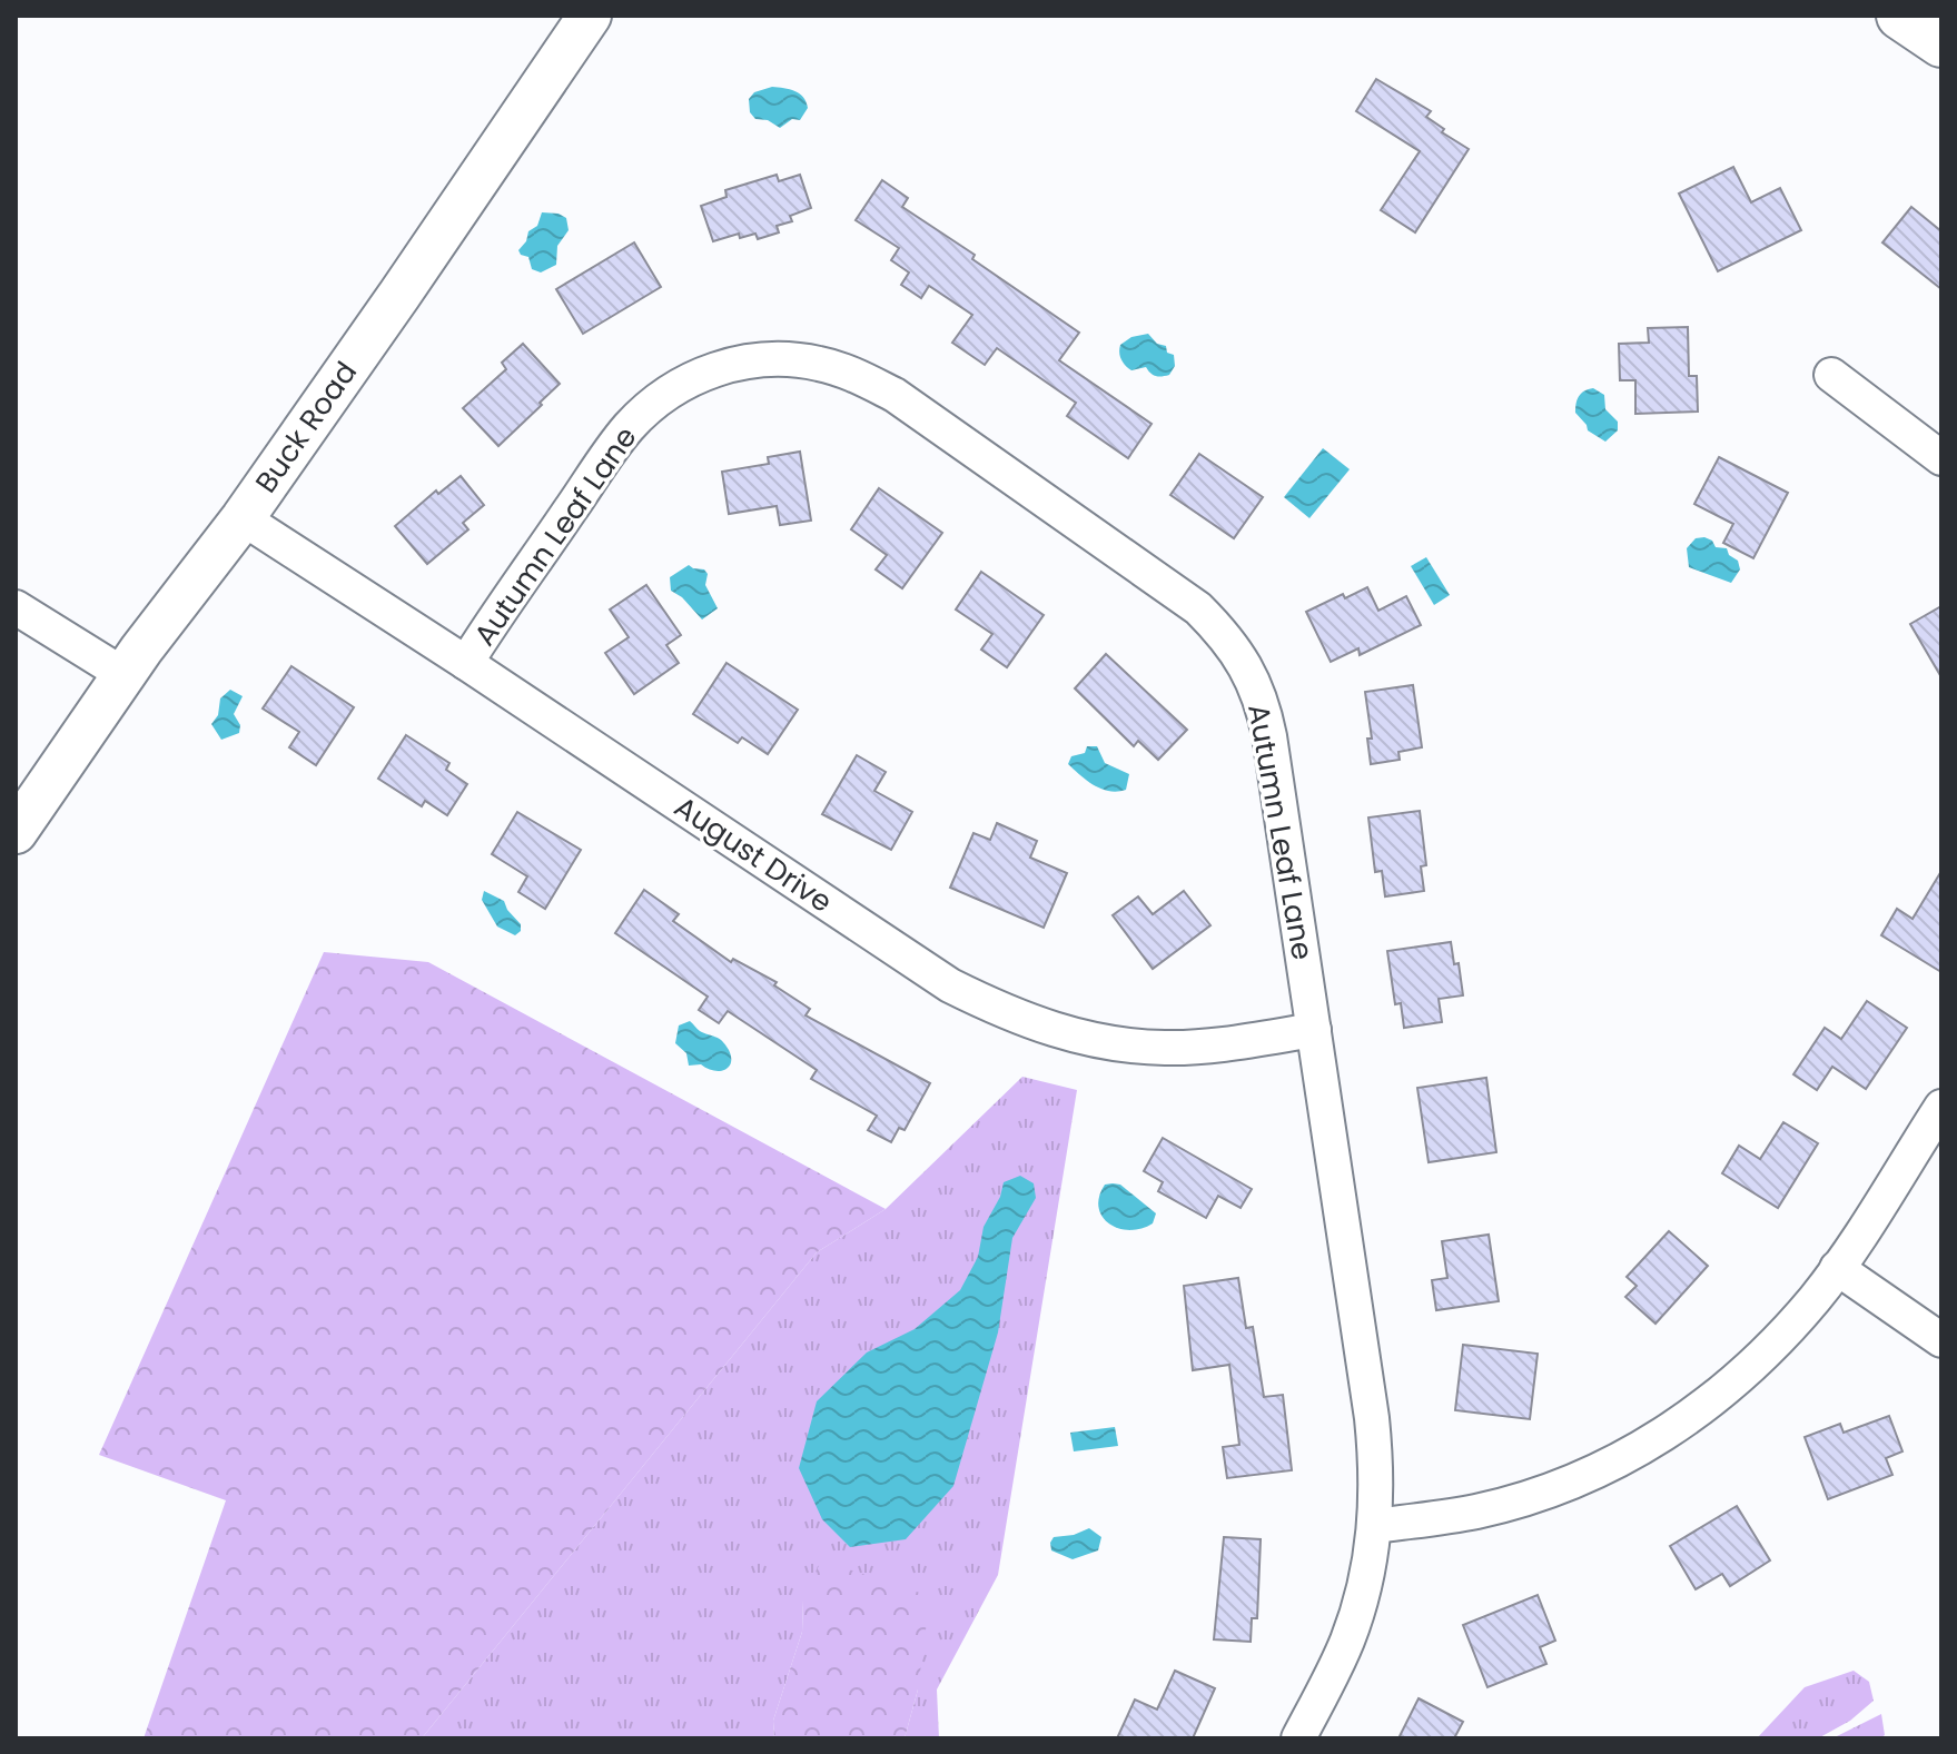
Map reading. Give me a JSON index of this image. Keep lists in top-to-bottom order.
{
  "streets": {
    "street": ["Buck Road", "Autumn Leaf Lane", "August Drive"]
  },
  "crossings": [
    ["Buck Road", "August Drive"],
    ["Autumn Leaf Lane", "August Drive"]
  ]
}
